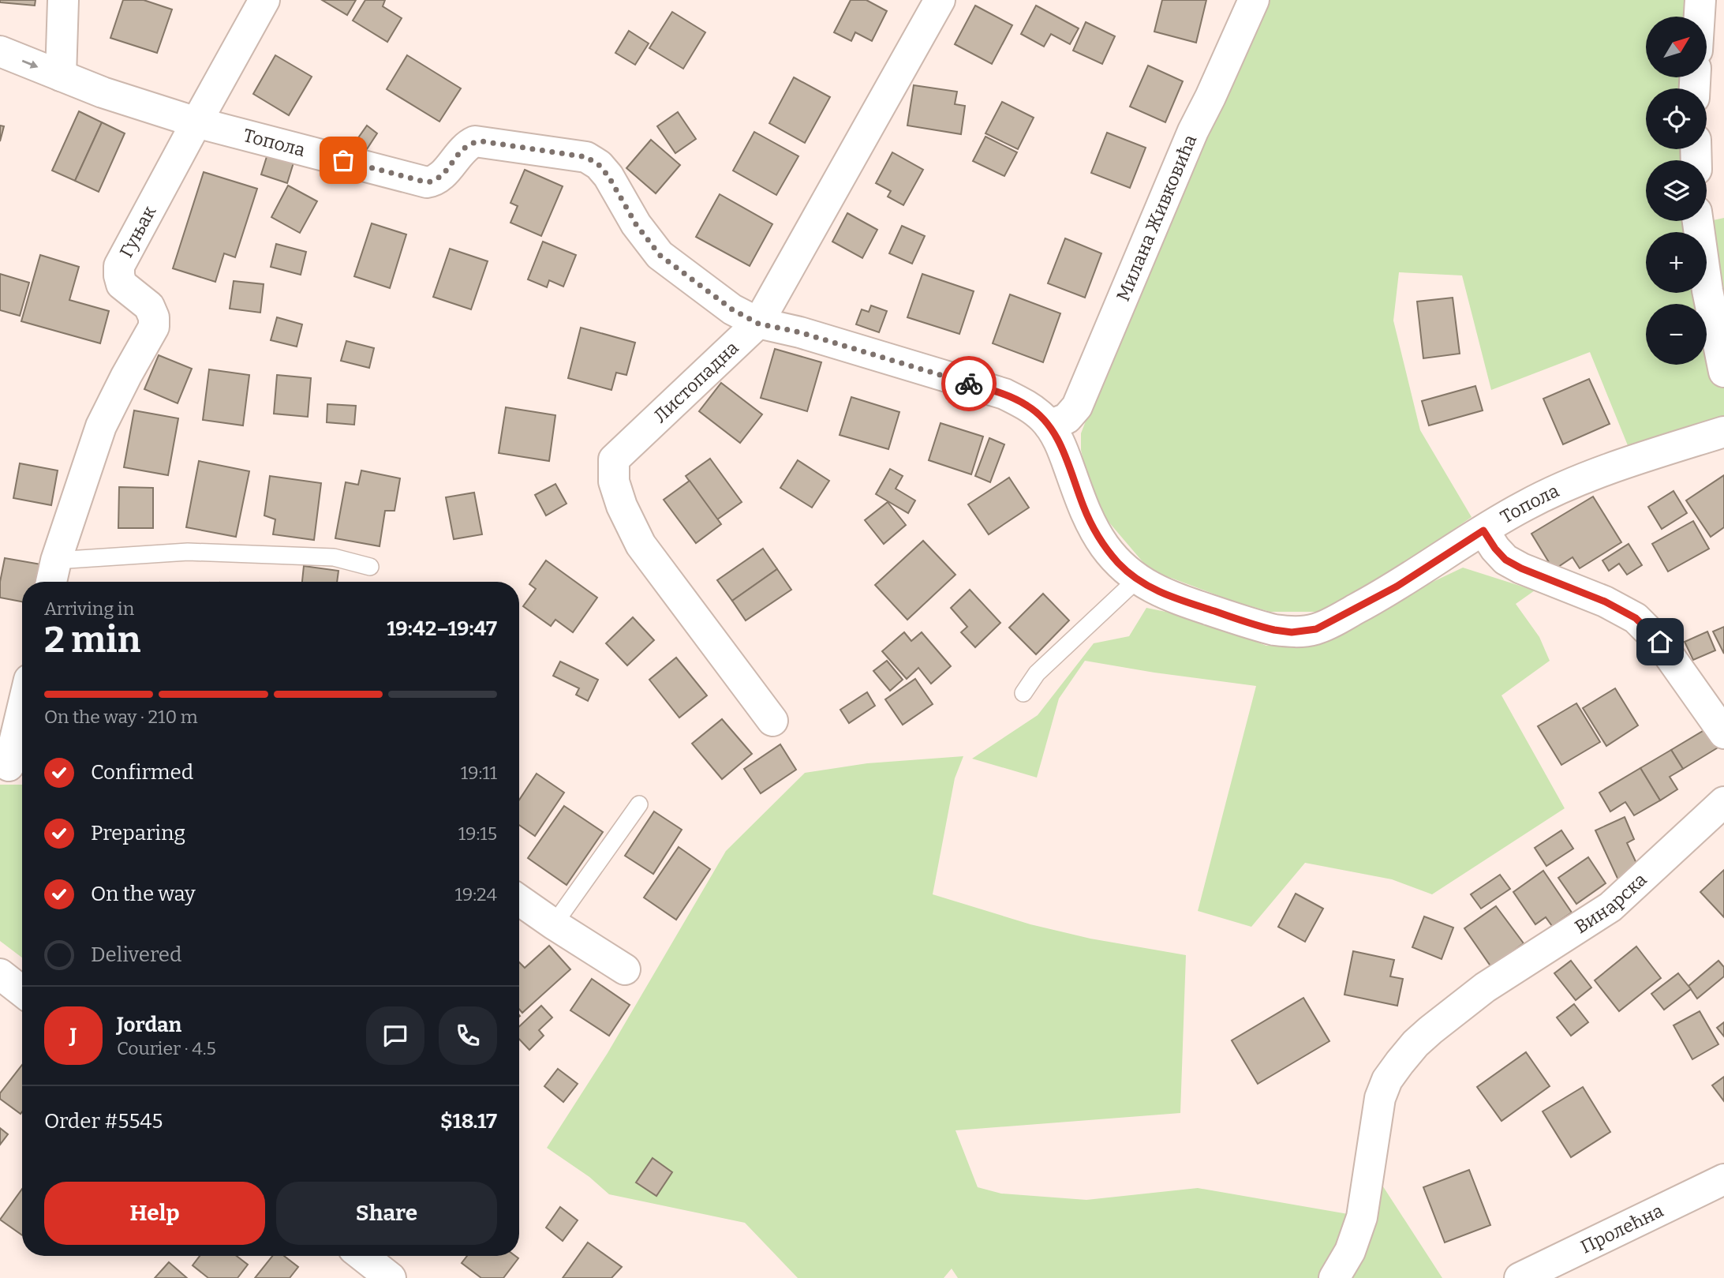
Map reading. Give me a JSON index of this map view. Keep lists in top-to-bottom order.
{
  "streets": {
    "street": [
      "Топола",
      "Милана Живковића",
      "Гуњак",
      "Листопадна",
      "Винарска",
      "Пролећна"
    ]
  },
  "crossings": [
    ["Топола", "Милана Живковића"],
    ["Топола", "Гуњак"],
    ["Топола", "Листопадна"]
  ],
  "north": "top right",
  "page": {
    "map_buttons": ["+", "−"],
    "heading": ["2 min", "Arriving in", "19:42–19:47"],
    "panel": [
      "Jordan",
      "Courier · 4.5",
      "Order #5545",
      "$18.17"
    ],
    "bar": "On the way · 210 m",
    "list": [
      ["Confirmed", "19:11"],
      ["Preparing", "19:15"],
      ["On the way", "19:24"],
      "Delivered"
    ],
    "round": "J",
    "buttons": ["Help", "Share"]
  }
}
